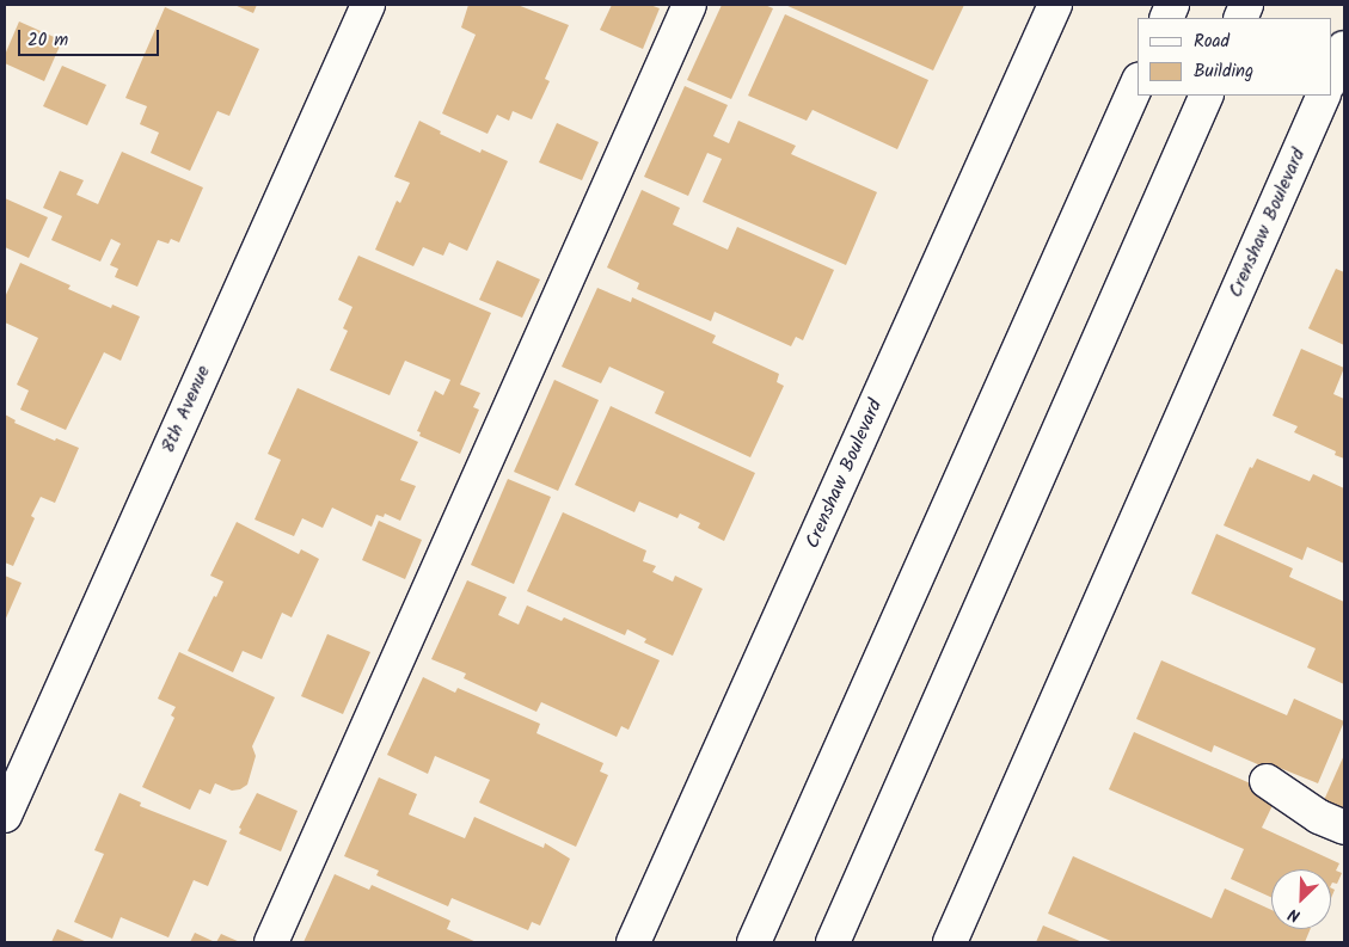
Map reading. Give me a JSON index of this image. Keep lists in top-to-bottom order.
{
  "streets": {
    "street": ["Crenshaw Boulevard", "8th Avenue"]
  },
  "legend": ["Road", "Building"],
  "scale_bar": "20 m",
  "north": "bottom left"
}
